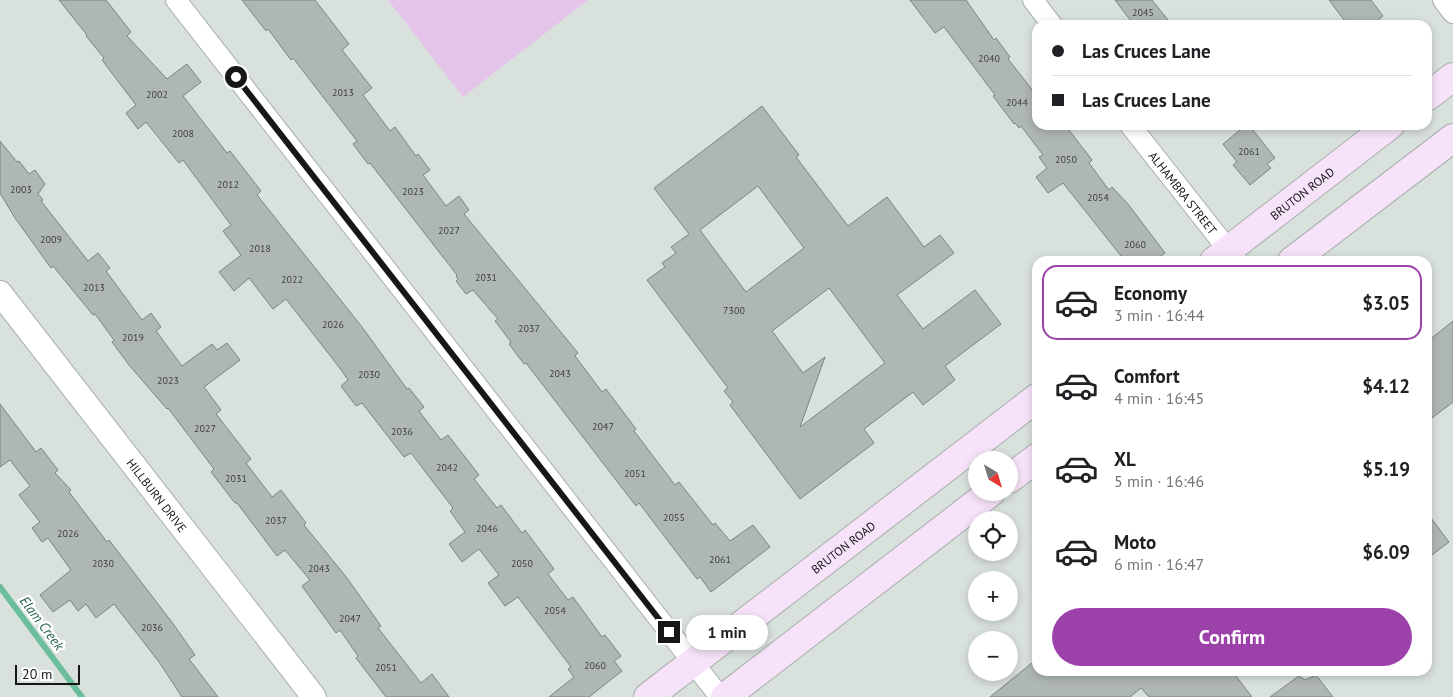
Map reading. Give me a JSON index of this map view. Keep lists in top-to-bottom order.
{
  "streets": {
    "main road": ["BRUTON ROAD"],
    "street": ["ALHAMBRA STREET", "HILLBURN DRIVE"]
  },
  "water": ["Elam Creek"],
  "house_numbers": [
    "2045",
    "2040",
    "2013",
    "2002",
    "2044",
    "2008",
    "2061",
    "2050",
    "2012",
    "2003",
    "2023",
    "2054",
    "2027",
    "2009",
    "2060",
    "2018",
    "2031",
    "2022",
    "2013",
    "7300",
    "2026",
    "2037",
    "2019",
    "2043",
    "2030",
    "2023",
    "2047",
    "2027",
    "2036",
    "2042",
    "2051",
    "2031",
    "2055",
    "2037",
    "2046",
    "2026",
    "2061",
    "2030",
    "2050",
    "2043",
    "2054",
    "2047",
    "2036",
    "2060",
    "2051"
  ],
  "scale_bar": "20 m",
  "north": "bottom right",
  "page": {
    "banner": ["Las Cruces Lane", "Las Cruces Lane"],
    "list": [
      {
        "name": "Economy",
        "note": "3 min · 16:44",
        "value": "$3.05"
      },
      {
        "name": "Comfort",
        "note": "4 min · 16:45",
        "value": "$4.12"
      },
      {
        "name": "XL",
        "note": "5 min · 16:46",
        "value": "$5.19"
      },
      {
        "name": "Moto",
        "note": "6 min · 16:47",
        "value": "$6.09"
      }
    ],
    "map_buttons": ["+", "−"],
    "buttons": "Confirm",
    "bubble": "1 min",
    "scale": "20 m"
  }
}
